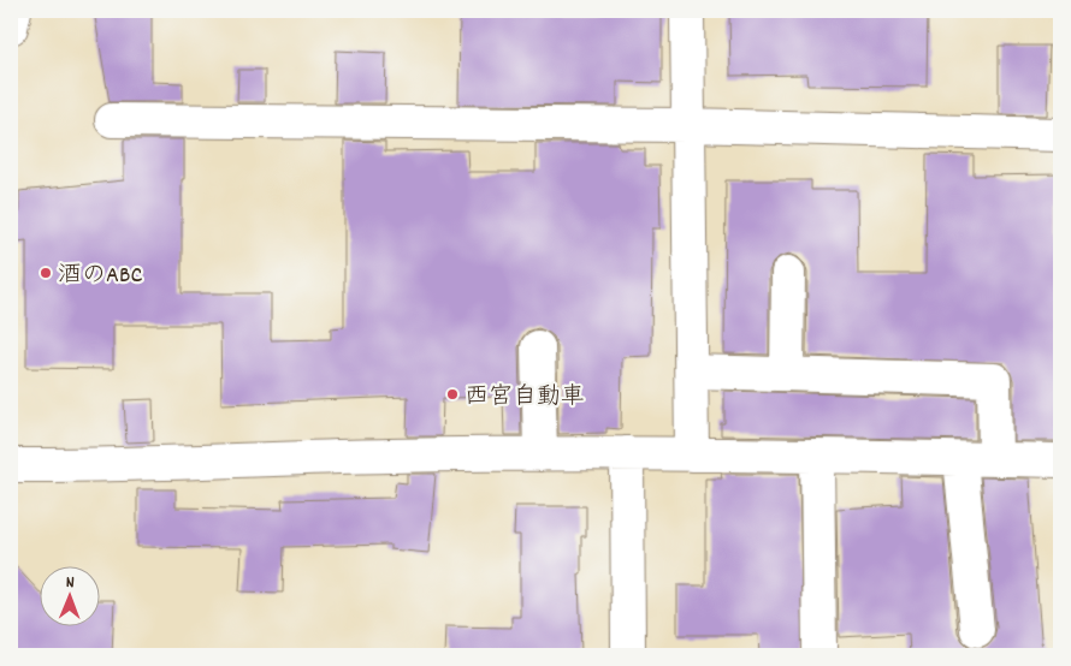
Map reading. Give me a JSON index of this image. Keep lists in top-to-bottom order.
{
  "places": ["酒のABC", "西宮自動車"],
  "north": "top"
}
